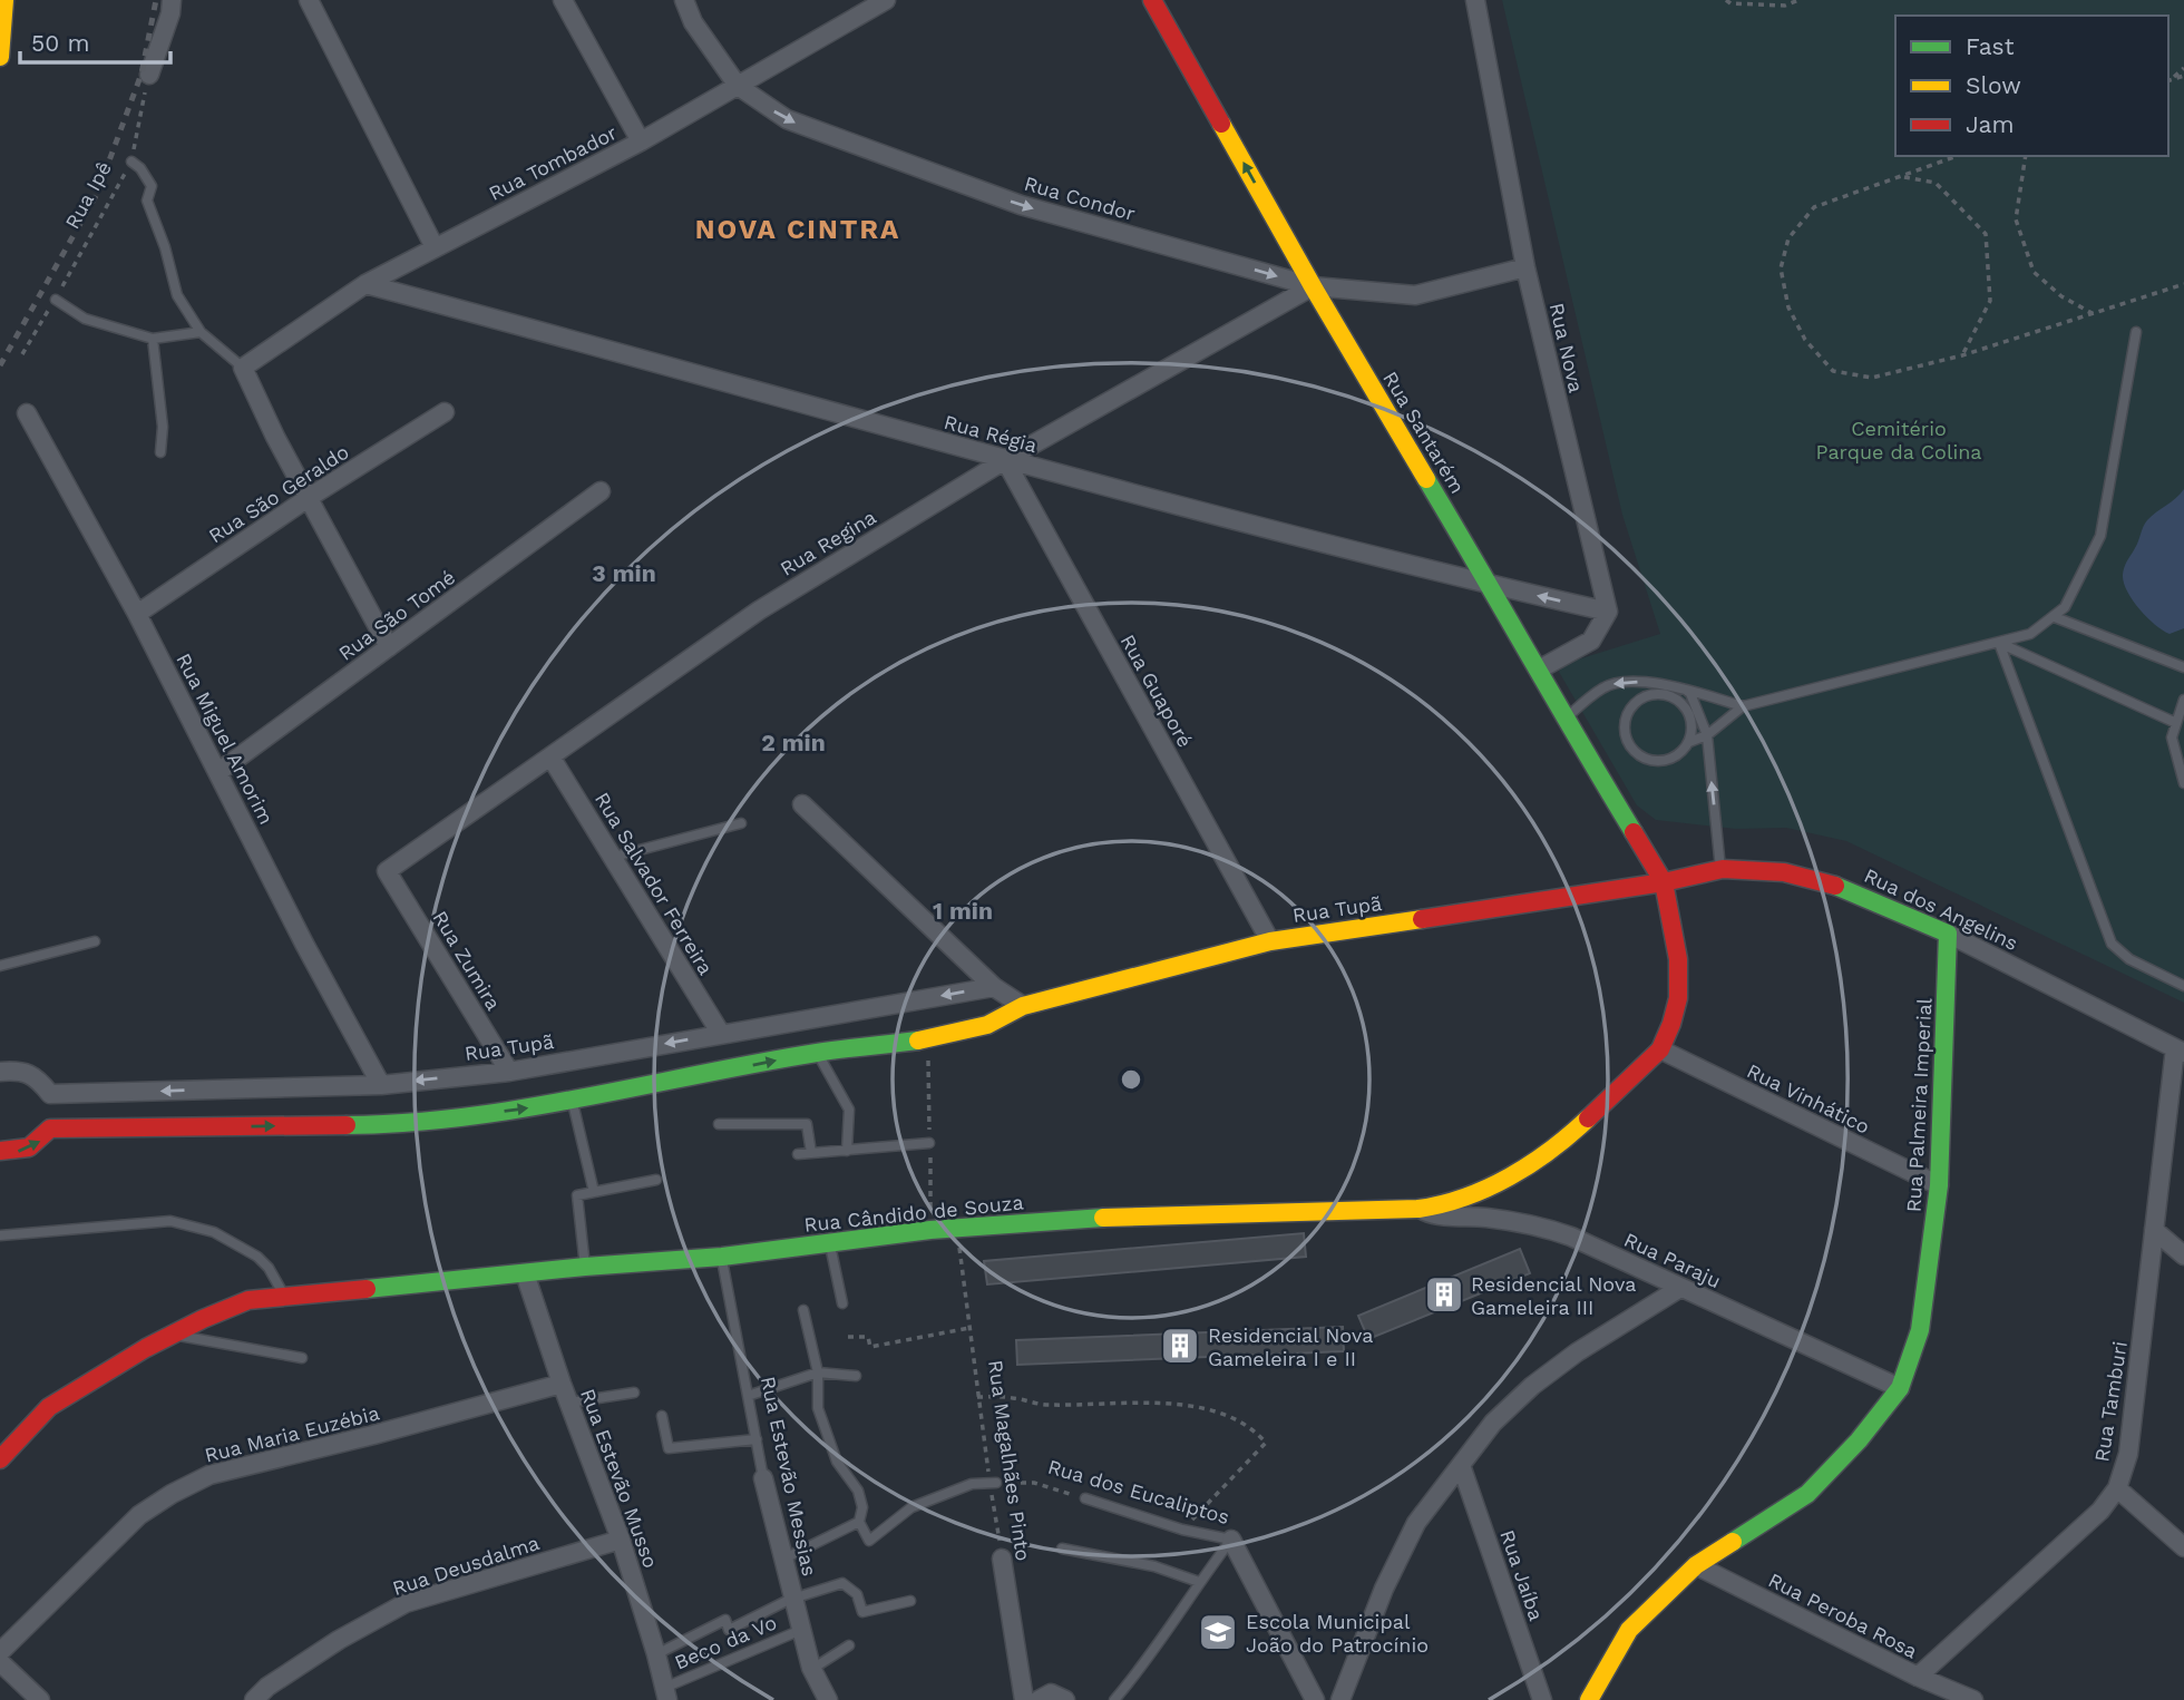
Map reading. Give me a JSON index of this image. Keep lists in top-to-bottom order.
{
  "streets": {
    "street": [
      "Rua Tombador",
      "Rua Condor",
      "Rua Nova",
      "Rua Santarém",
      "Rua Régia",
      "Rua São Geraldo",
      "Rua Regina",
      "Rua São Tomé",
      "Rua Guaporé",
      "Rua Miguel Amorim",
      "Rua Salvador Ferreira",
      "Rua Tupã",
      "Rua dos Angelins",
      "Rua Zumira",
      "Rua Vinhático",
      "Rua Palmeira Imperial",
      "Rua Cândido de Souza",
      "Rua Paraju",
      "Rua Tamburi",
      "Rua Maria Euzébia",
      "Rua Magalhães Pinto",
      "Rua Estevão Messias",
      "Rua Estevão Musso",
      "Rua dos Eucaliptos",
      "Rua Deusdalma",
      "Rua Jaíba",
      "Rua Peroba Rosa"
    ],
    "lane": ["Beco da Vo"],
    "path": ["Rua Ipê"]
  },
  "crossings": [
    ["Rua Tombador", "Rua Condor"],
    ["Rua Tombador", "Rua Régia"],
    ["Rua Condor", "Rua Nova"],
    ["Rua Condor", "Rua Santarém"],
    ["Rua Condor", "Rua Regina"],
    ["Rua Nova", "Rua Régia"],
    ["Rua Santarém", "Rua Régia"],
    ["Rua Santarém", "Rua Regina"],
    ["Rua Santarém", "Rua Tupã"],
    ["Rua Santarém", "Rua dos Angelins"],
    ["Rua Santarém", "Rua Cândido de Souza"],
    ["Rua Régia", "Rua Regina"],
    ["Rua Régia", "Rua Guaporé"],
    ["Rua São Geraldo", "Rua Miguel Amorim"],
    ["Rua Regina", "Rua Guaporé"],
    ["Rua Regina", "Rua Salvador Ferreira"],
    ["Rua Regina", "Rua Zumira"],
    ["Rua São Tomé", "Rua Miguel Amorim"],
    ["Rua Guaporé", "Rua Tupã"],
    ["Rua Miguel Amorim", "Rua Tupã"],
    ["Rua Salvador Ferreira", "Rua Tupã"],
    ["Rua Tupã", "Rua dos Angelins"],
    ["Rua Tupã", "Rua Zumira"],
    ["Rua Tupã", "Rua Cândido de Souza"],
    ["Rua dos Angelins", "Rua Palmeira Imperial"],
    ["Rua dos Angelins", "Rua Cândido de Souza"],
    ["Rua dos Angelins", "Rua Tamburi"],
    ["Rua Vinhático", "Rua Palmeira Imperial"],
    ["Rua Vinhático", "Rua Cândido de Souza"],
    ["Rua Palmeira Imperial", "Rua Paraju"],
    ["Rua Palmeira Imperial", "Rua Peroba Rosa"],
    ["Rua Cândido de Souza", "Rua Paraju"],
    ["Rua Cândido de Souza", "Rua Magalhães Pinto"],
    ["Rua Cândido de Souza", "Rua Estevão Messias"],
    ["Rua Cândido de Souza", "Rua Estevão Musso"],
    ["Rua Tamburi", "Rua Peroba Rosa"],
    ["Rua Maria Euzébia", "Rua Estevão Musso"],
    ["Rua Magalhães Pinto", "Rua dos Eucaliptos"],
    ["Rua Estevão Messias", "Beco da Vo"],
    ["Rua Estevão Musso", "Rua Deusdalma"],
    ["Rua Estevão Musso", "Beco da Vo"]
  ],
  "one_way": ["Rua Condor"],
  "districts": ["NOVA CINTRA"],
  "parks": ["Cemitério Parque da Colina"],
  "places": {
    "building": ["Residencial Nova Gameleira III", "Residencial Nova Gameleira I e II"],
    "school or university": ["Escola Municipal João do Patrocínio"]
  },
  "legend": ["Fast", "Slow", "Jam"],
  "scale_bar": "50 m",
  "rings": ["3 min", "2 min", "1 min"]
}
